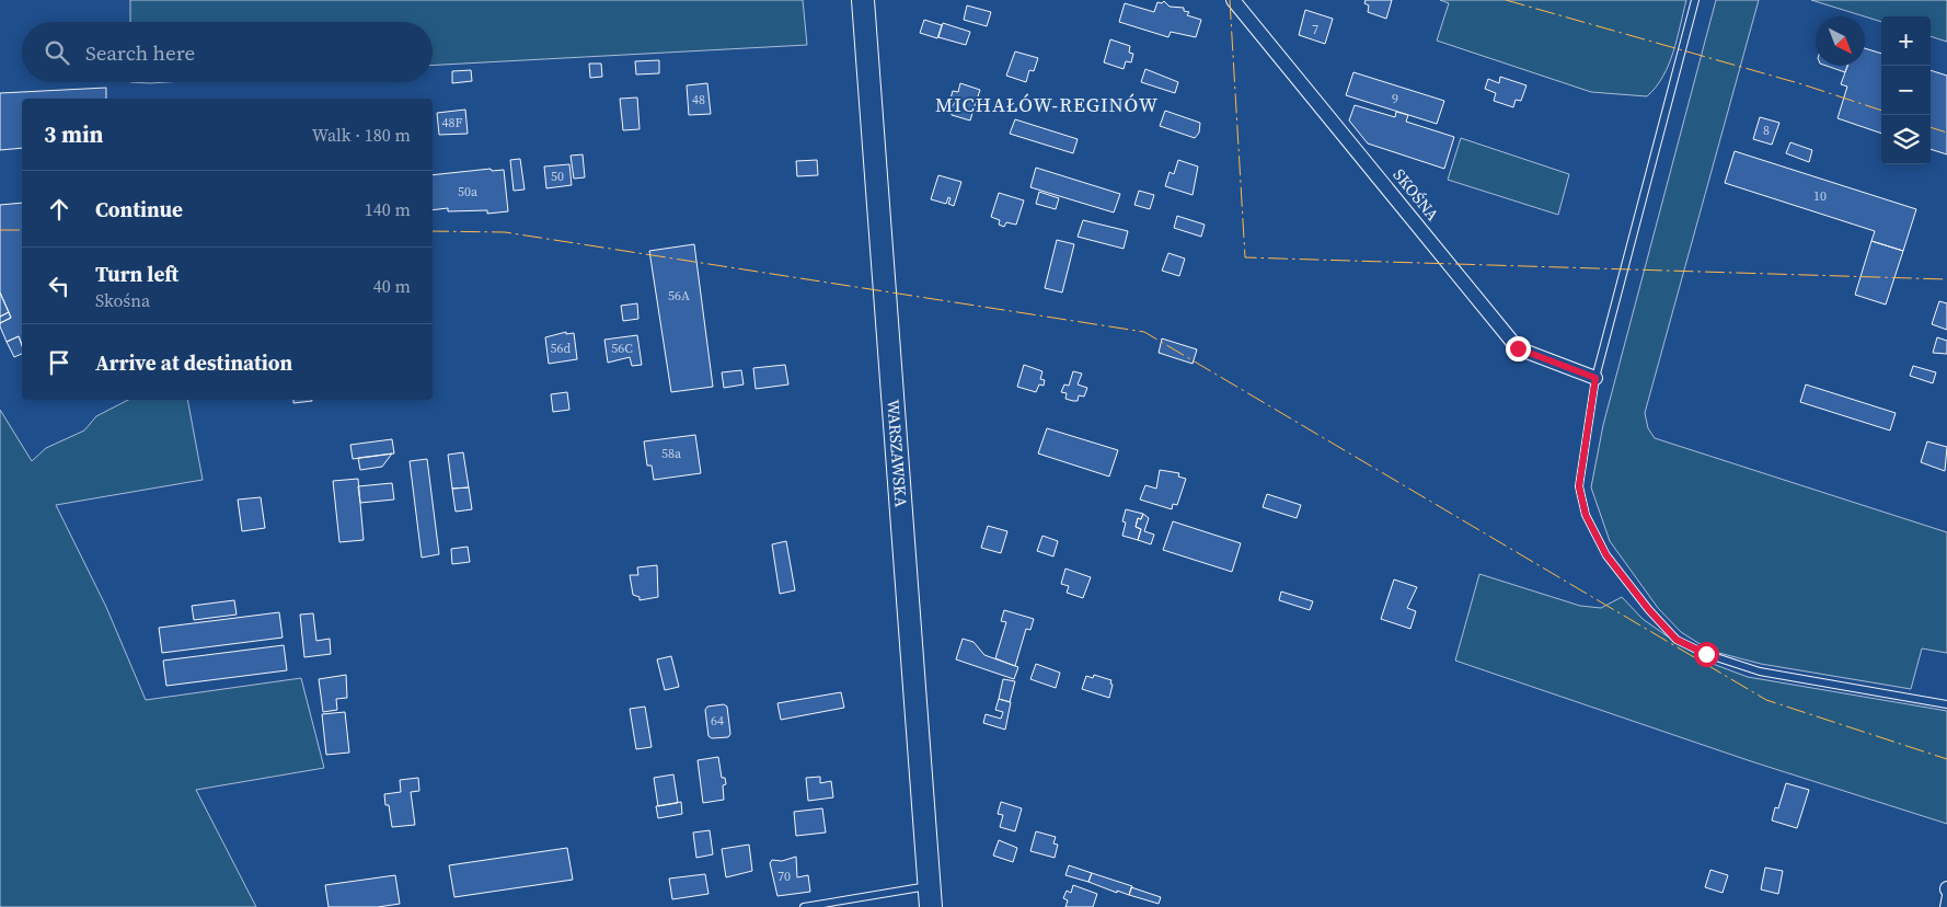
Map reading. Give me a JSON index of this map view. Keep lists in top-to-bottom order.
{
  "streets": {
    "main road": ["WARSZAWSKA"],
    "street": ["SKOŚNA"]
  },
  "districts": ["MICHAŁÓW-REGINÓW"],
  "house_numbers": [
    "7",
    "9",
    "48",
    "48F",
    "8",
    "50",
    "50a",
    "10",
    "56A",
    "56d",
    "56C",
    "58a",
    "64",
    "70"
  ],
  "north": "bottom right",
  "page": {
    "map_buttons": ["+", "−"],
    "search": "Search here",
    "heading": ["3 min", "Walk · 180 m"],
    "list": [
      ["Continue", "140 m"],
      ["Turn left", "Skośna", "40 m"],
      "Arrive at destination"
    ]
  }
}
